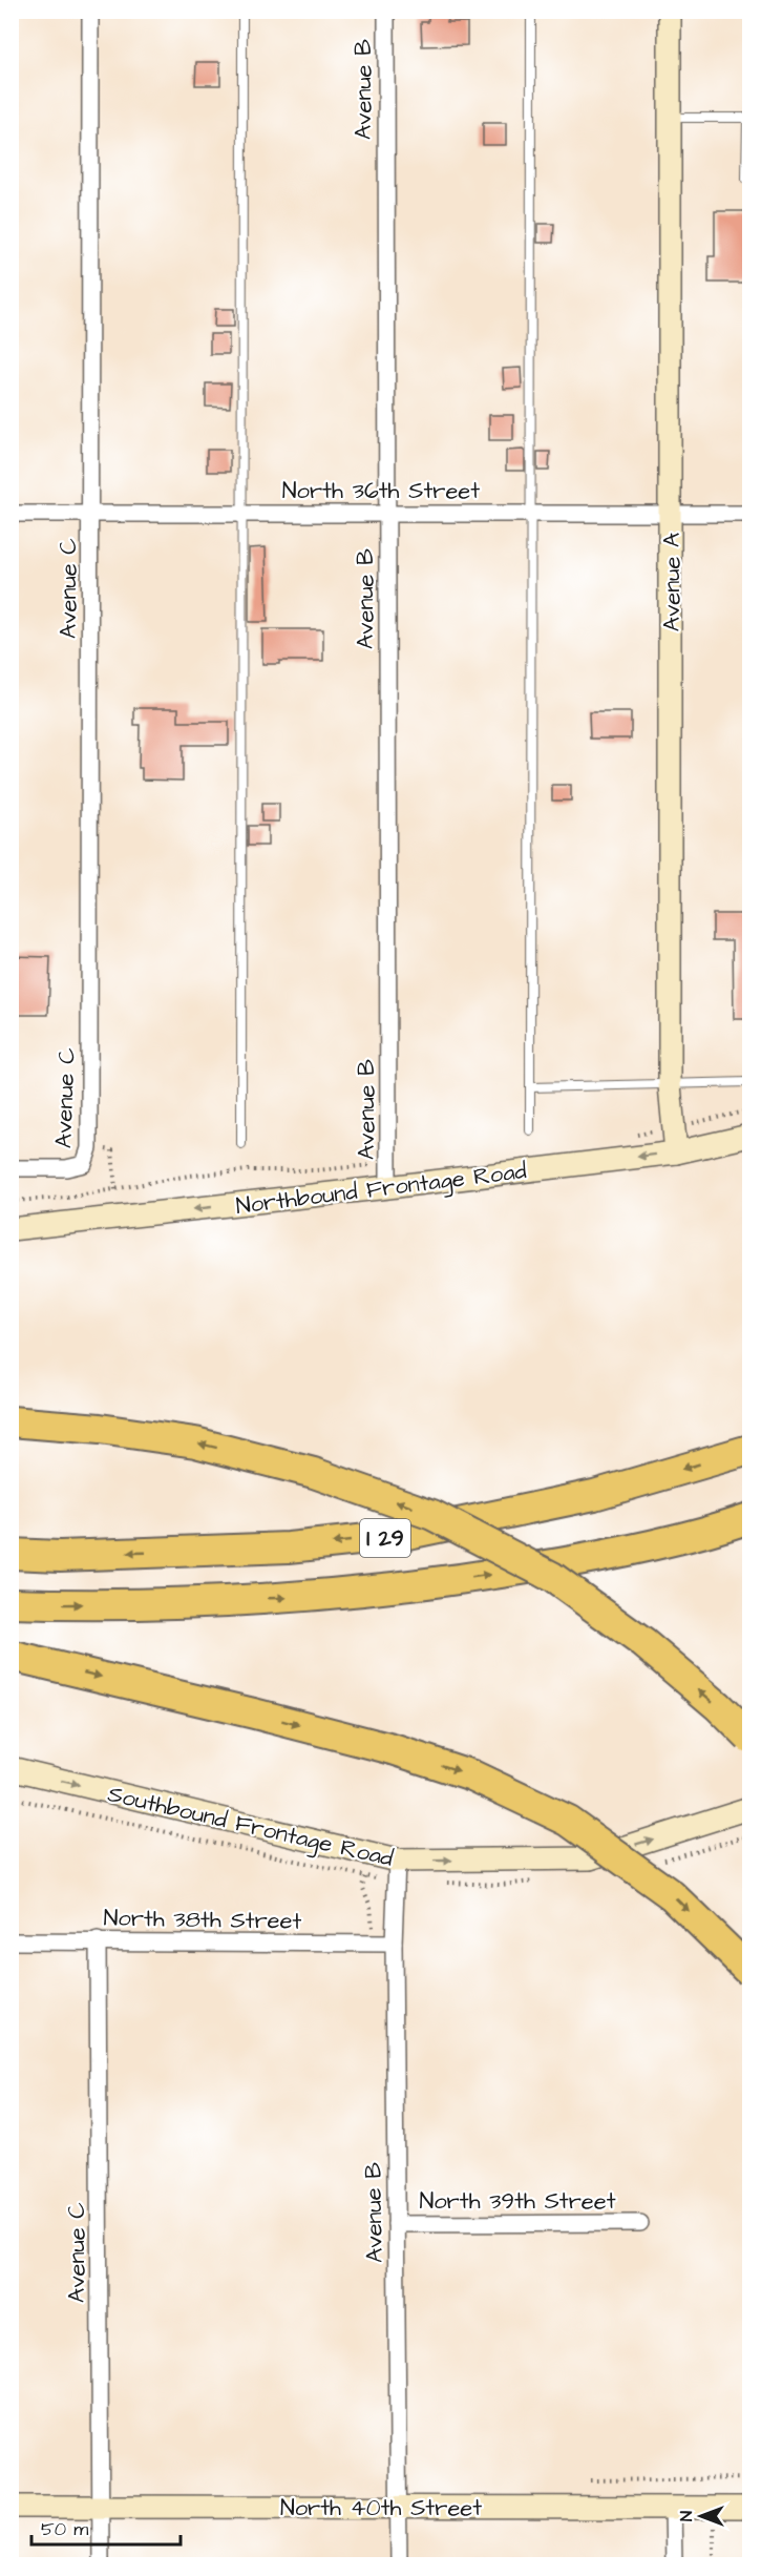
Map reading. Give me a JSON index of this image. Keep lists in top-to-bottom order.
{
  "streets": {
    "highway": ["I 29"],
    "street": [
      "Avenue B",
      "North 36th Street",
      "Avenue A",
      "Avenue C",
      "Northbound Frontage Road",
      "Southbound Frontage Road",
      "North 38th Street",
      "North 39th Street",
      "North 40th Street"
    ]
  },
  "crossings": [
    ["Avenue B", "North 36th Street"],
    ["Avenue B", "Northbound Frontage Road"],
    ["Avenue B", "Southbound Frontage Road"],
    ["Avenue B", "North 38th Street"],
    ["Avenue B", "North 39th Street"],
    ["Avenue B", "North 40th Street"],
    ["North 36th Street", "Avenue A"],
    ["North 36th Street", "Avenue C"],
    ["Avenue A", "Northbound Frontage Road"],
    ["Avenue C", "North 38th Street"],
    ["Avenue C", "North 40th Street"]
  ],
  "one_way": ["Northbound Frontage Road", "Southbound Frontage Road"],
  "scale_bar": "50 m",
  "north": "left"
}
